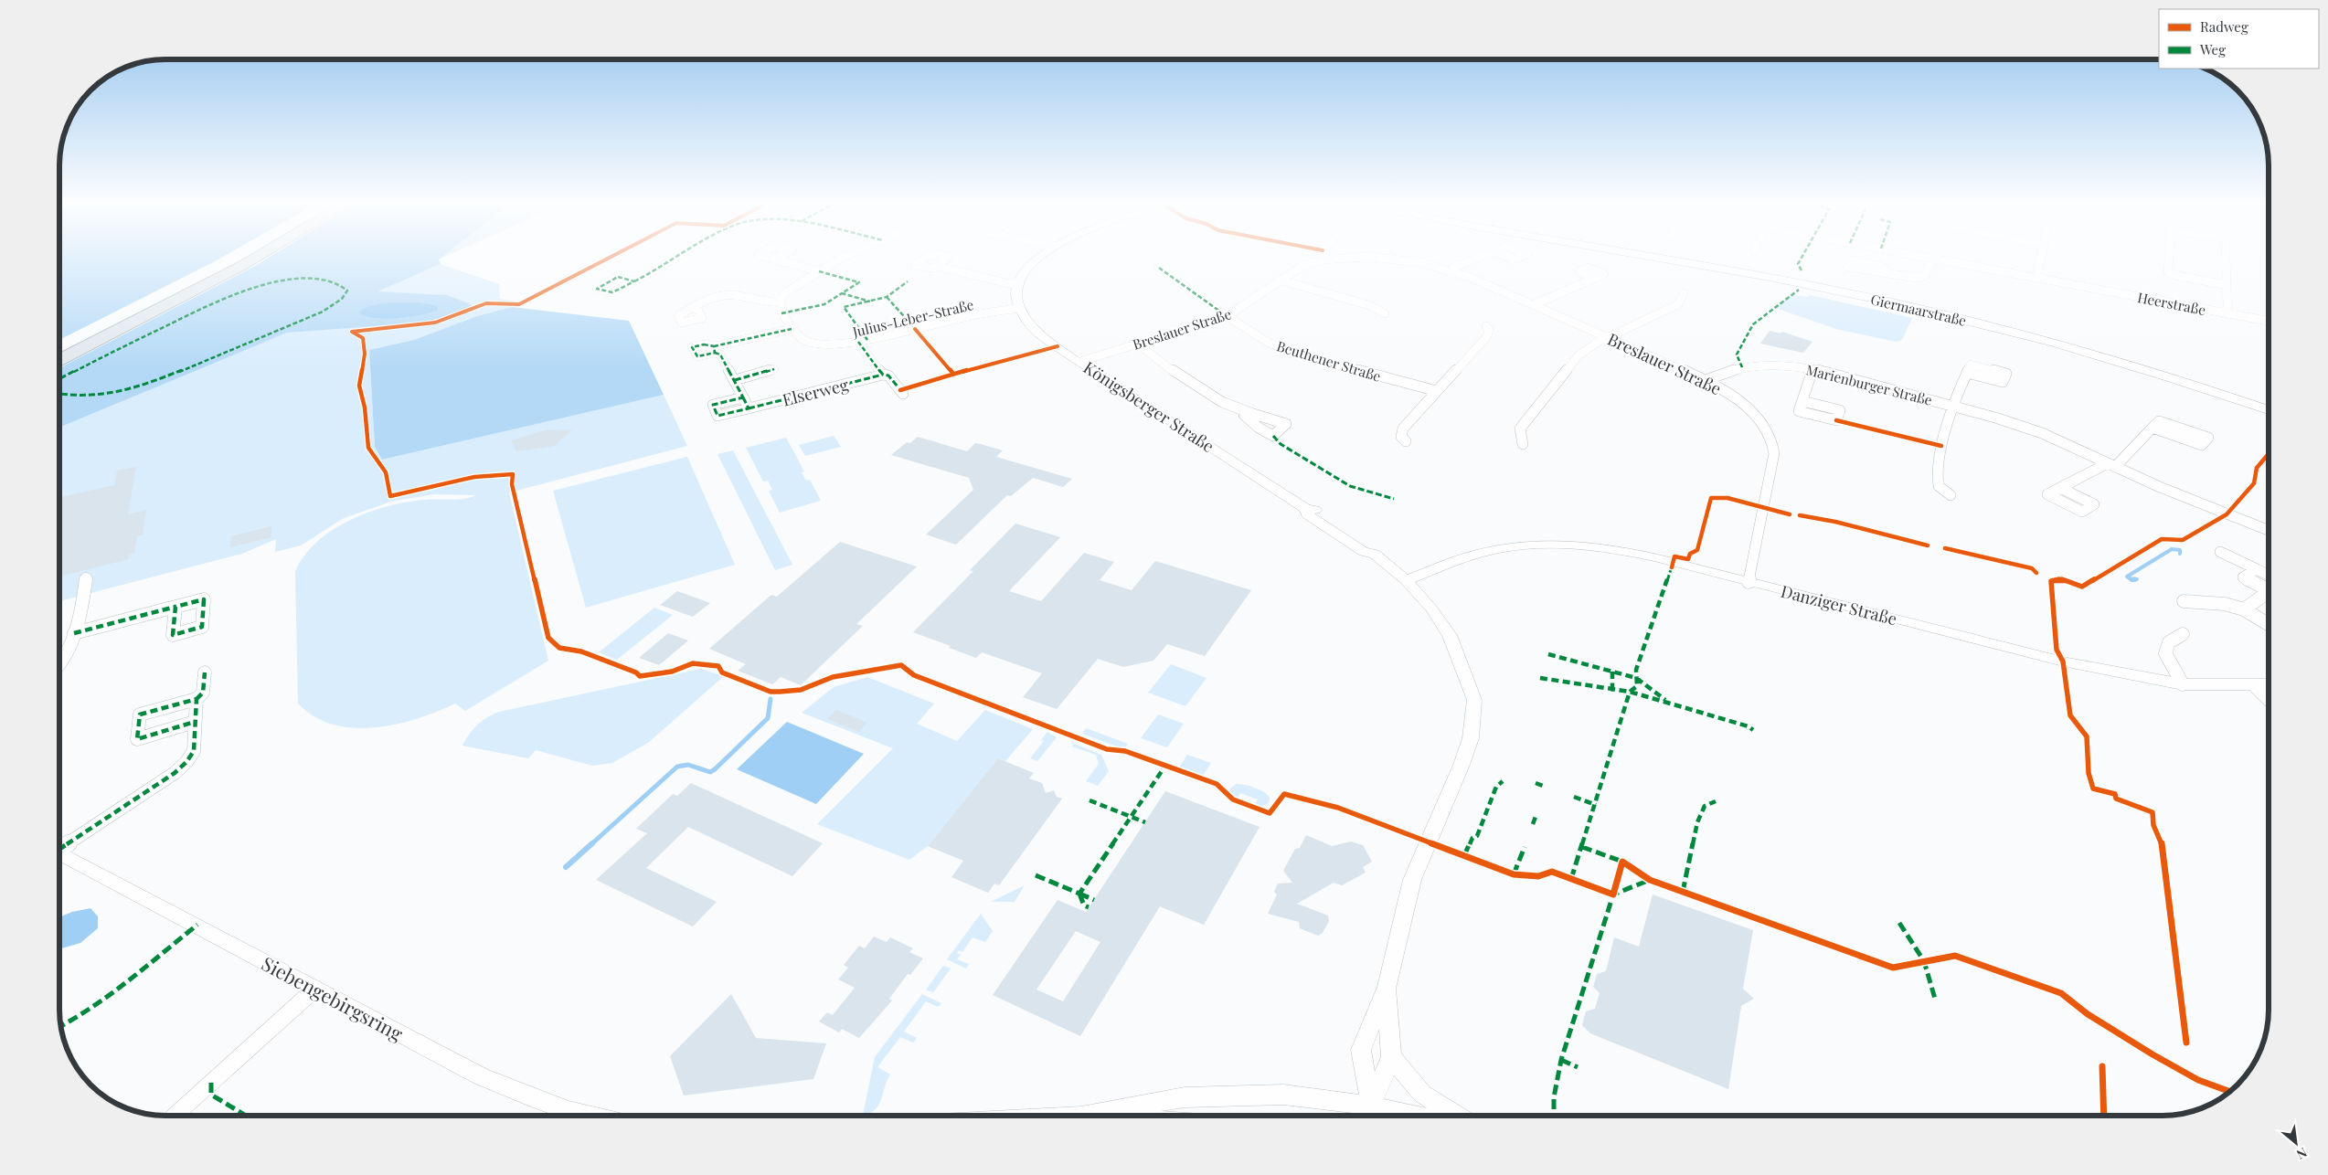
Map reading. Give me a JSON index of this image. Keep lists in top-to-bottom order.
{
  "streets": {
    "main road": ["Giermaarstraße"],
    "street": [
      "Heerstraße",
      "Julius-Leber-Straße",
      "Breslauer Straße",
      "Beuthener Straße",
      "Marienburger Straße",
      "Elserweg",
      "Königsberger Straße",
      "Danziger Straße",
      "Siebengebirgsring"
    ]
  },
  "crossings": [
    ["Julius-Leber-Straße", "Königsberger Straße"],
    ["Breslauer Straße", "Beuthener Straße"],
    ["Breslauer Straße", "Marienburger Straße"],
    ["Breslauer Straße", "Königsberger Straße"],
    ["Breslauer Straße", "Danziger Straße"],
    ["Königsberger Straße", "Danziger Straße"]
  ],
  "legend": ["Radweg", "Weg"],
  "north": "bottom right"
}
